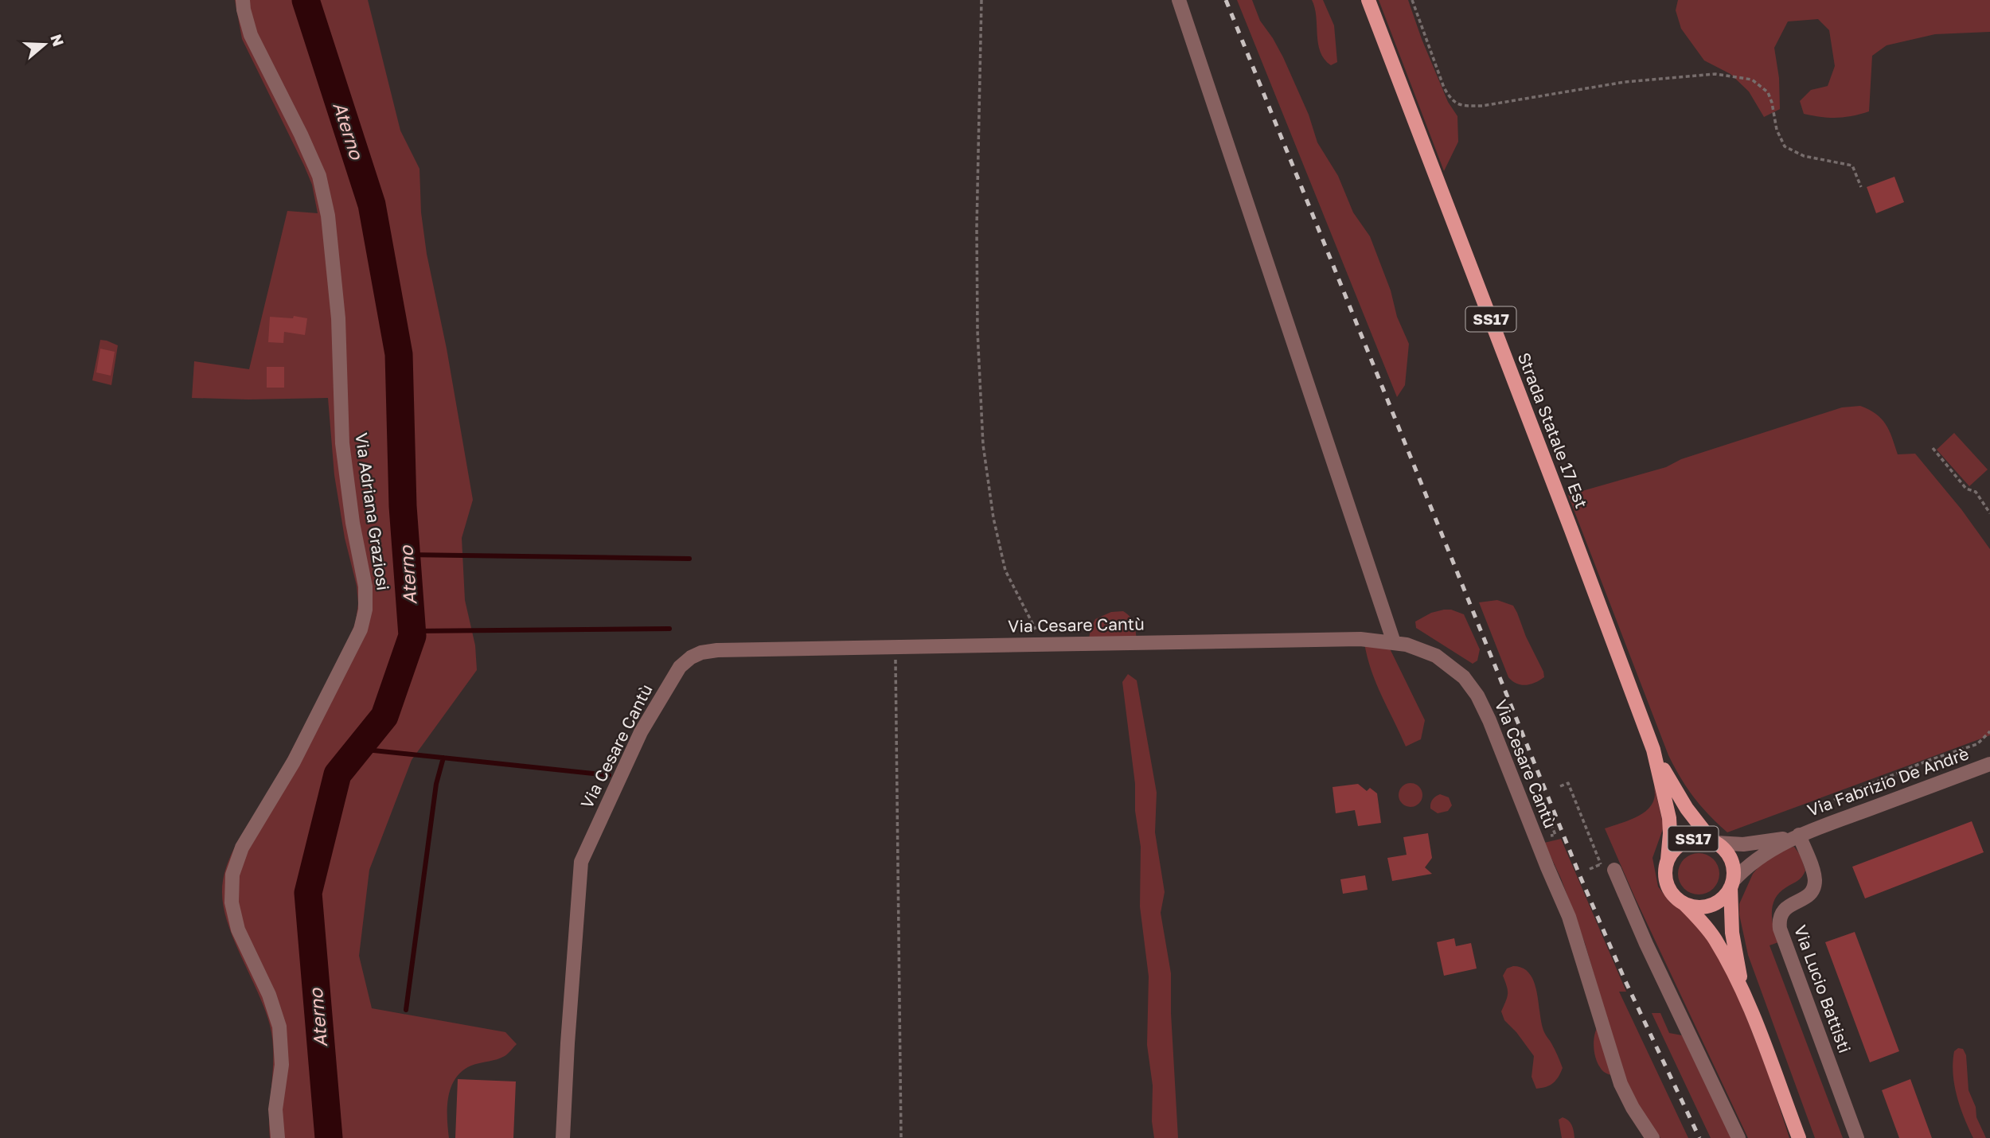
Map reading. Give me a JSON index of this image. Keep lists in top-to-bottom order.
{
  "streets": {
    "main road": ["SS17", "Strada Statale 17 Est"],
    "street": [
      "Via Adriana Graziosi",
      "Via Cesare Cantù",
      "Via Fabrizio De Andrè",
      "Via Lucio Battisti"
    ]
  },
  "crossings": [
    ["SS17", "Strada Statale 17 Est"],
    ["SS17", "Via Fabrizio De Andrè"],
    ["Strada Statale 17 Est", "Via Fabrizio De Andrè"],
    ["Via Fabrizio De Andrè", "Via Lucio Battisti"]
  ],
  "water": ["Aterno"],
  "north": "right"
}
